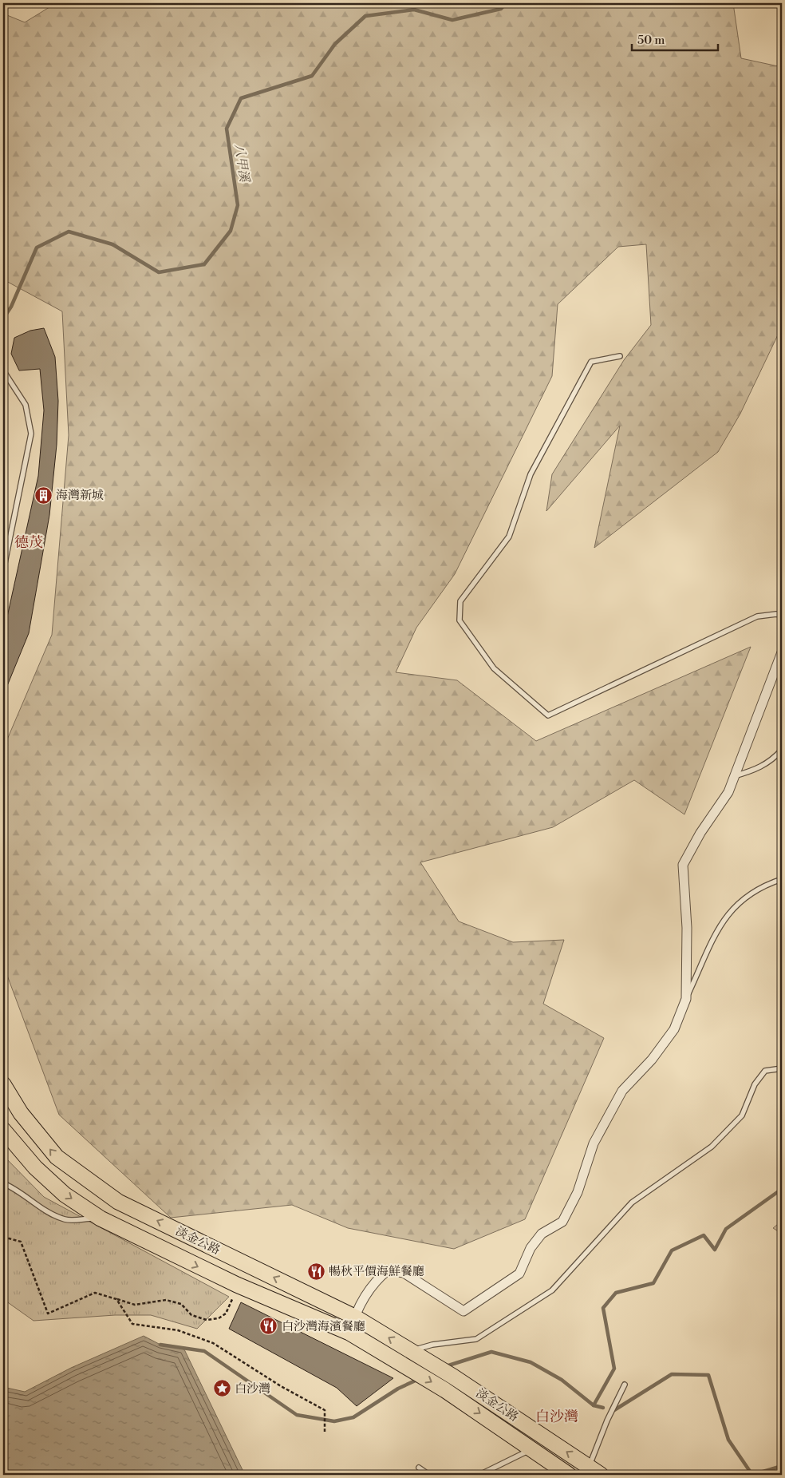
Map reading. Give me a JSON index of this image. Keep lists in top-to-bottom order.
{
  "streets": {
    "main road": ["淡金公路"]
  },
  "districts": ["德茂", "白沙灣"],
  "water": ["八甲溪"],
  "places": {
    "building": ["海灣新城"],
    "restaurant": ["暢秋平價海鮮餐廳", "白沙灣海濱餐廳"],
    "place": ["白沙灣"]
  },
  "scale_bar": "50 m"
}
